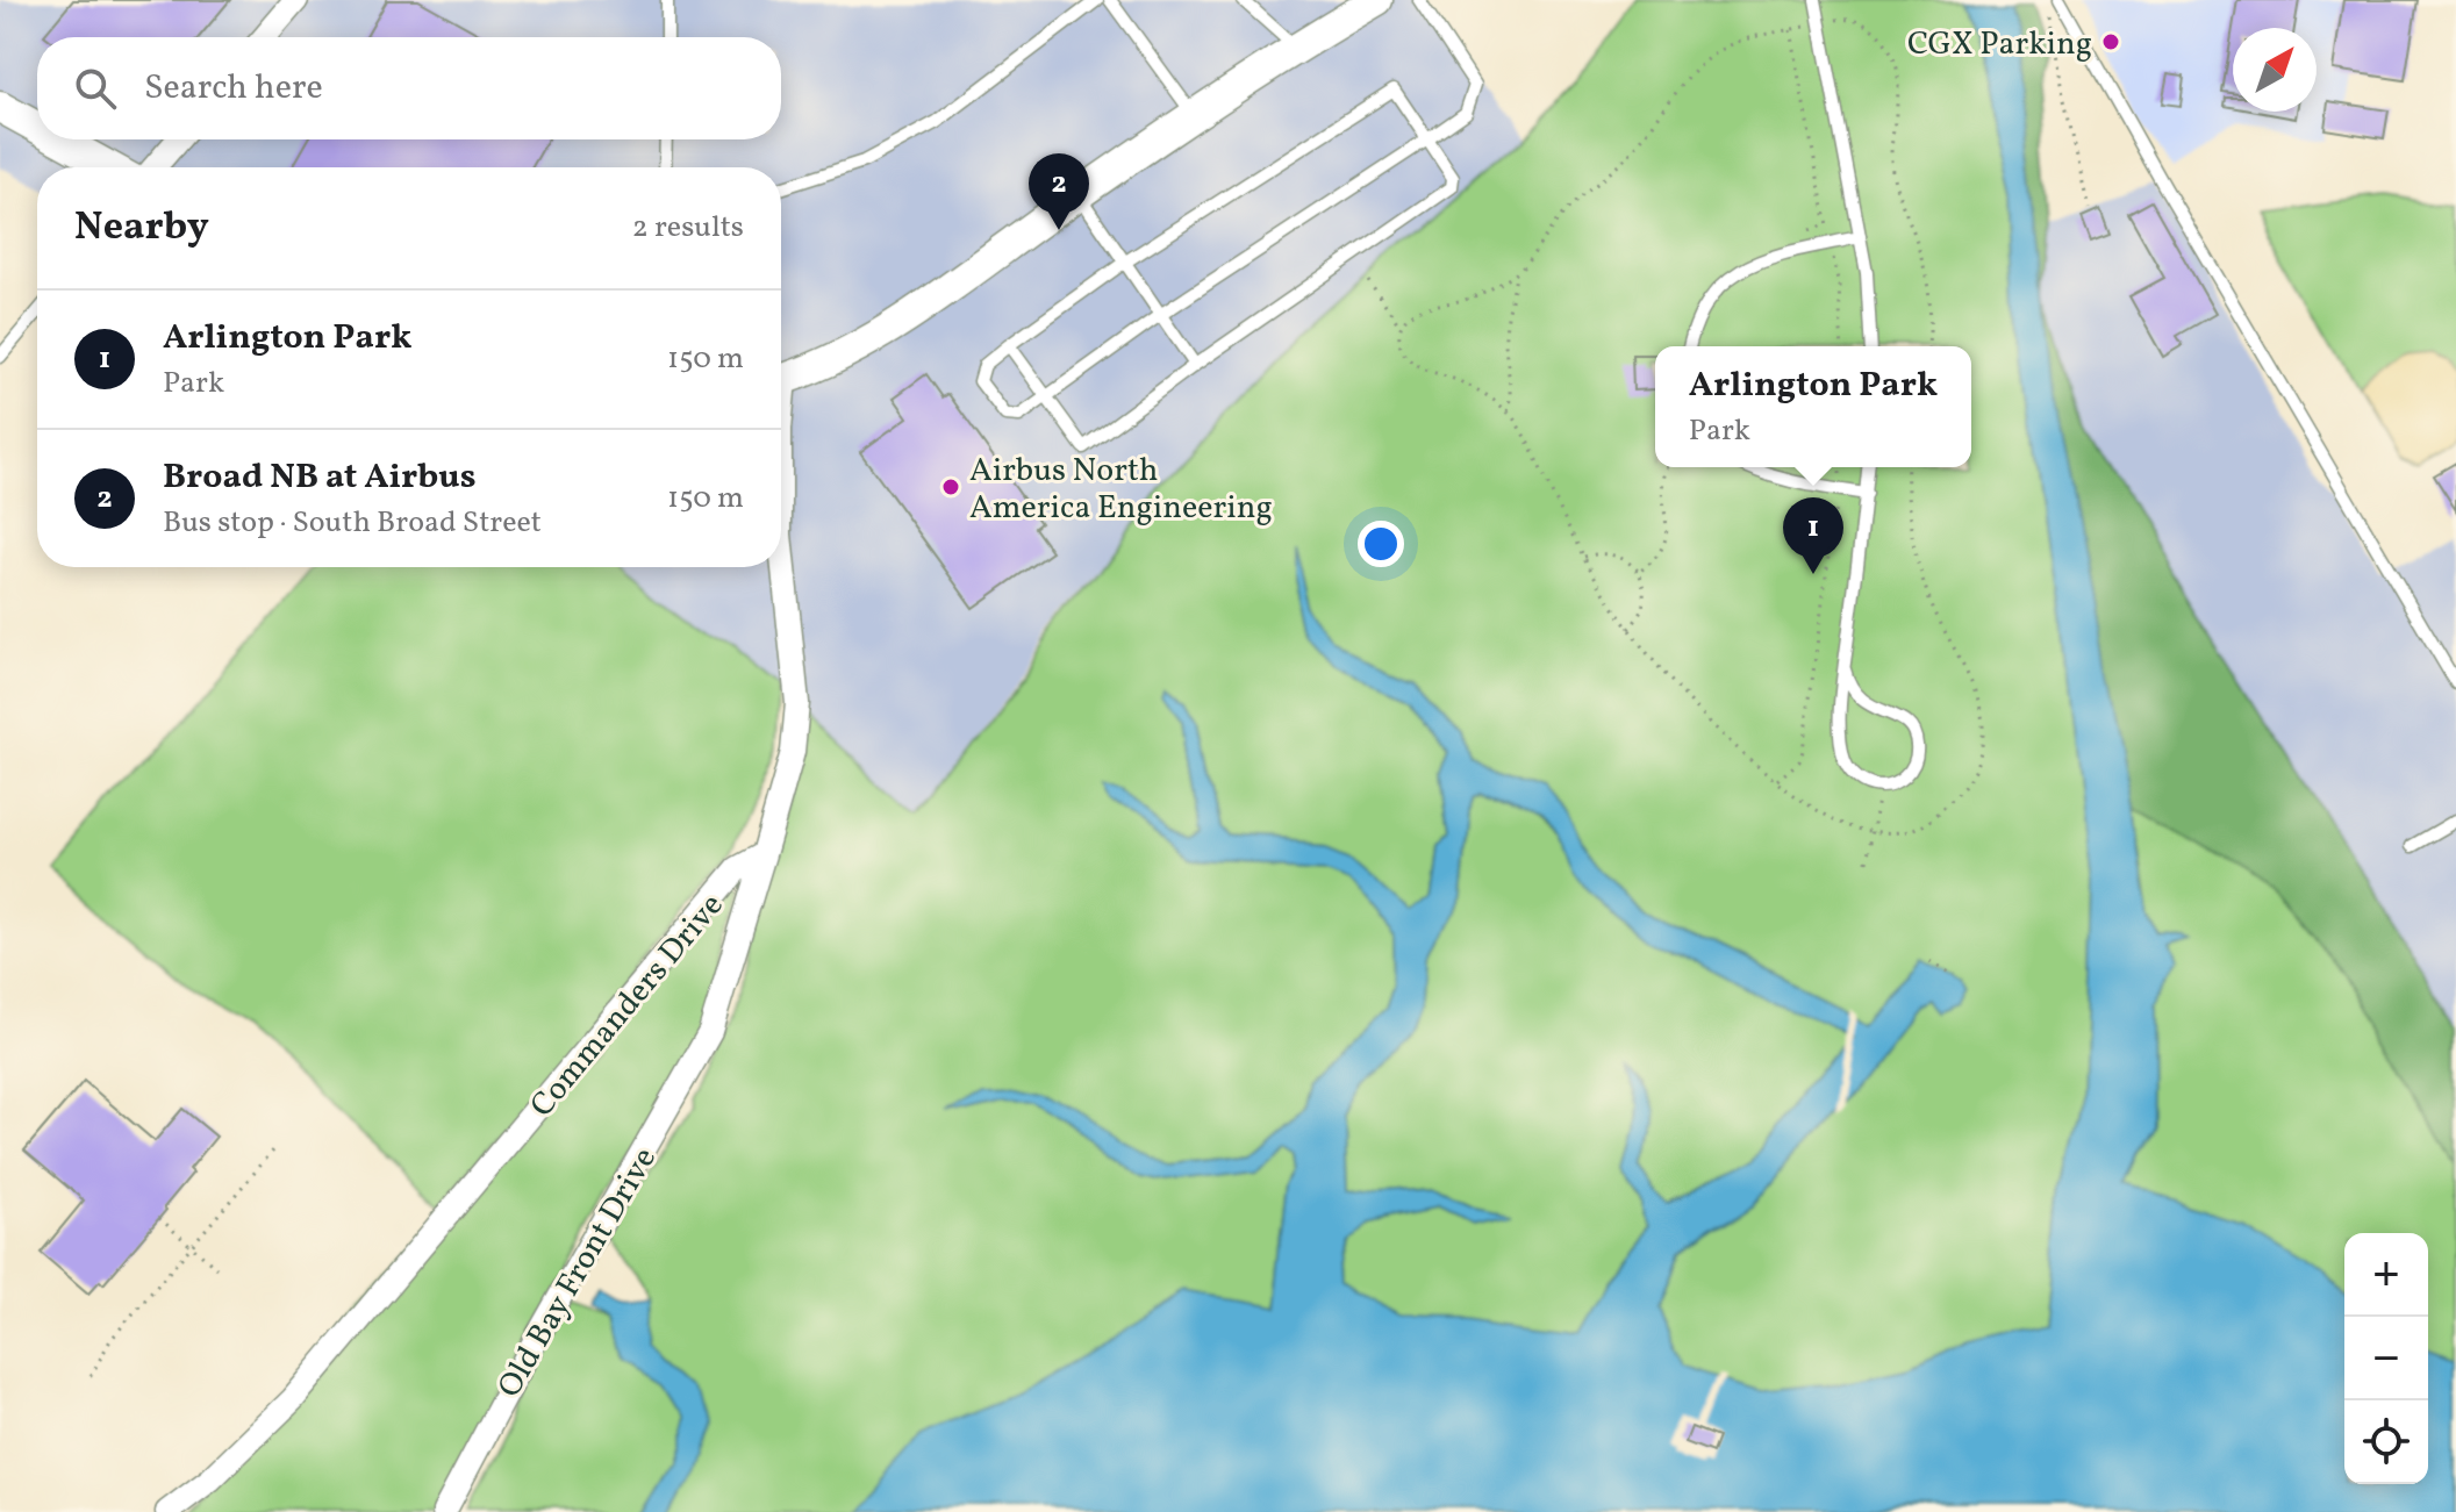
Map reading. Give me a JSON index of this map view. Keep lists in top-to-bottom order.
{
  "streets": {
    "street": ["Commanders Drive", "Old Bay Front Drive"]
  },
  "crossings": [
    ["Commanders Drive", "Old Bay Front Drive"]
  ],
  "places": ["CGX Parking", "Airbus North America Engineering"],
  "north": "top right",
  "page": {
    "search": "Search here",
    "pins": ["2", "1"],
    "heading": ["Nearby", "2 results"],
    "list": [
      {
        "mark": "1",
        "name": "Arlington Park",
        "note": "Park",
        "value": "150 m"
      },
      {
        "mark": "2",
        "name": "Broad NB at Airbus",
        "note": "Bus stop · South Broad Street",
        "value": "150 m"
      }
    ],
    "popup": ["Arlington Park", "Park"],
    "map_buttons": ["+", "−"]
  }
}
